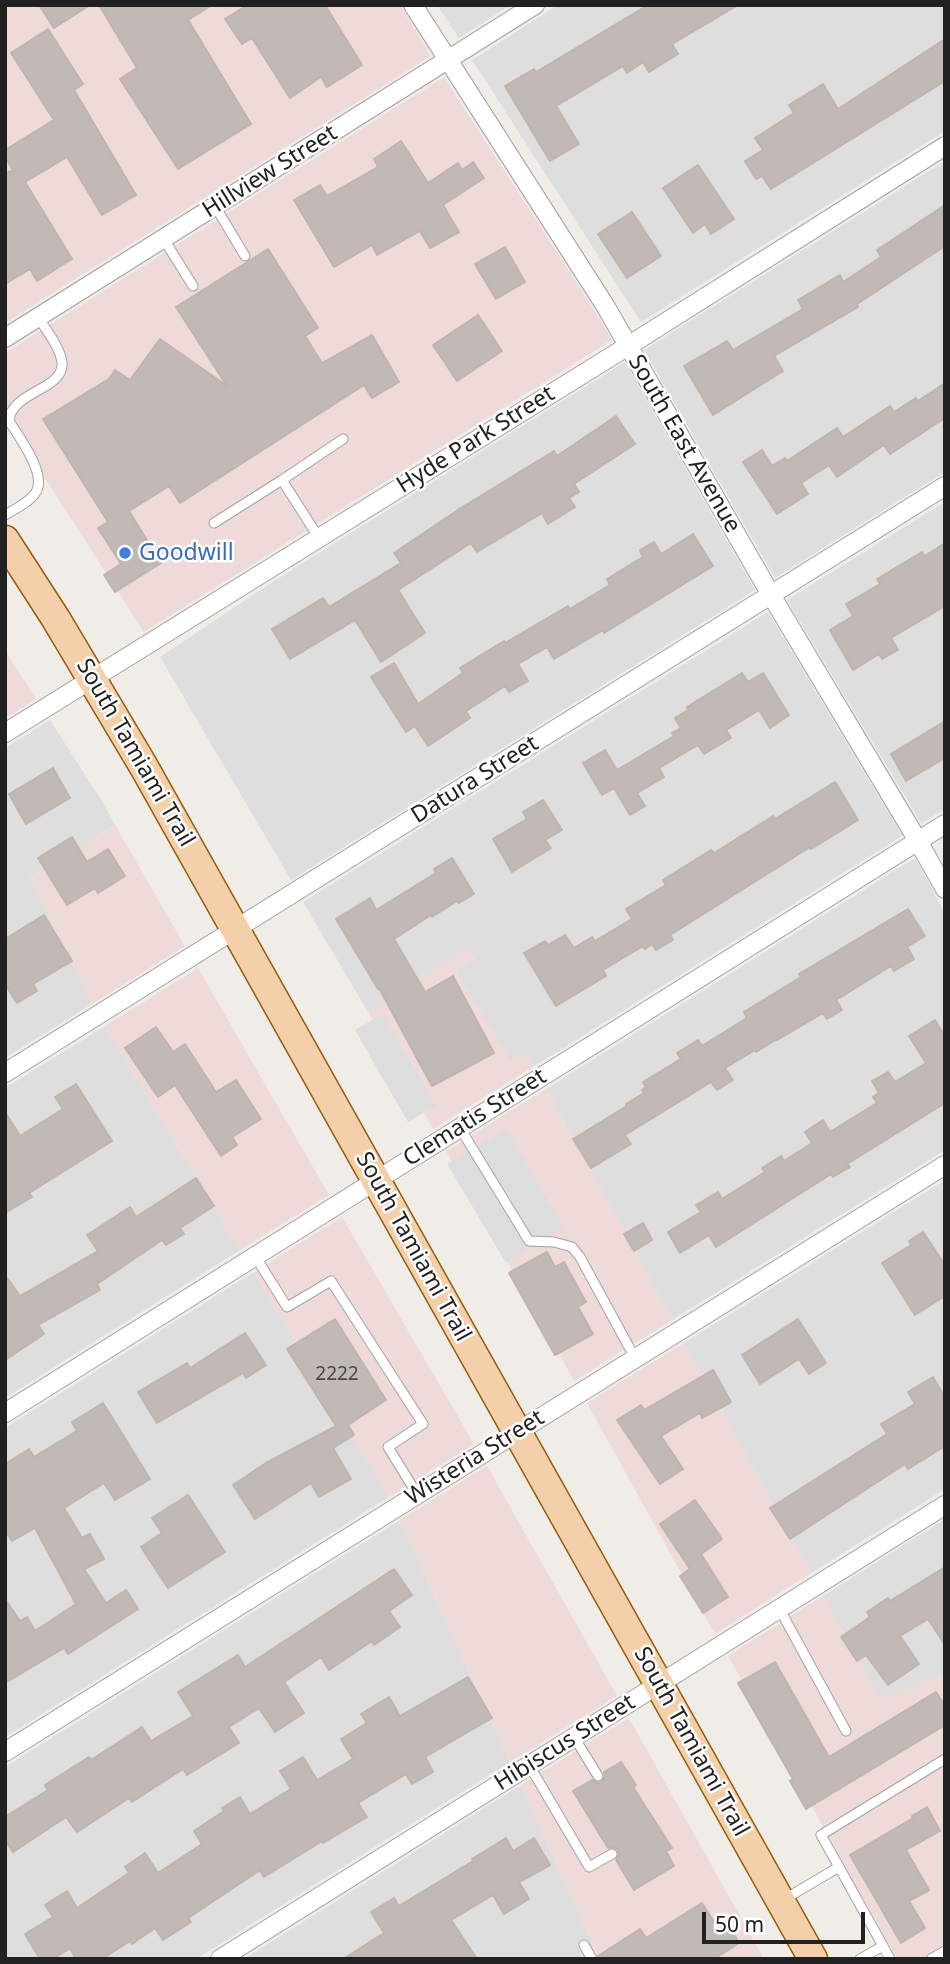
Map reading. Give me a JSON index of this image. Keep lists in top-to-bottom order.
{
  "streets": {
    "main road": ["South Tamiami Trail"],
    "street": [
      "Hillview Street",
      "Hyde Park Street",
      "South East Avenue",
      "Datura Street",
      "Clematis Street",
      "Wisteria Street",
      "Hibiscus Street"
    ]
  },
  "crossings": [
    ["Hillview Street", "South East Avenue"],
    ["Hyde Park Street", "South East Avenue"],
    ["Hyde Park Street", "South Tamiami Trail"],
    ["South East Avenue", "Datura Street"],
    ["South East Avenue", "Clematis Street"],
    ["South Tamiami Trail", "Datura Street"],
    ["South Tamiami Trail", "Clematis Street"],
    ["South Tamiami Trail", "Wisteria Street"],
    ["South Tamiami Trail", "Hibiscus Street"]
  ],
  "places": ["Goodwill"],
  "house_numbers": ["2222"],
  "scale_bar": "50 m"
}
